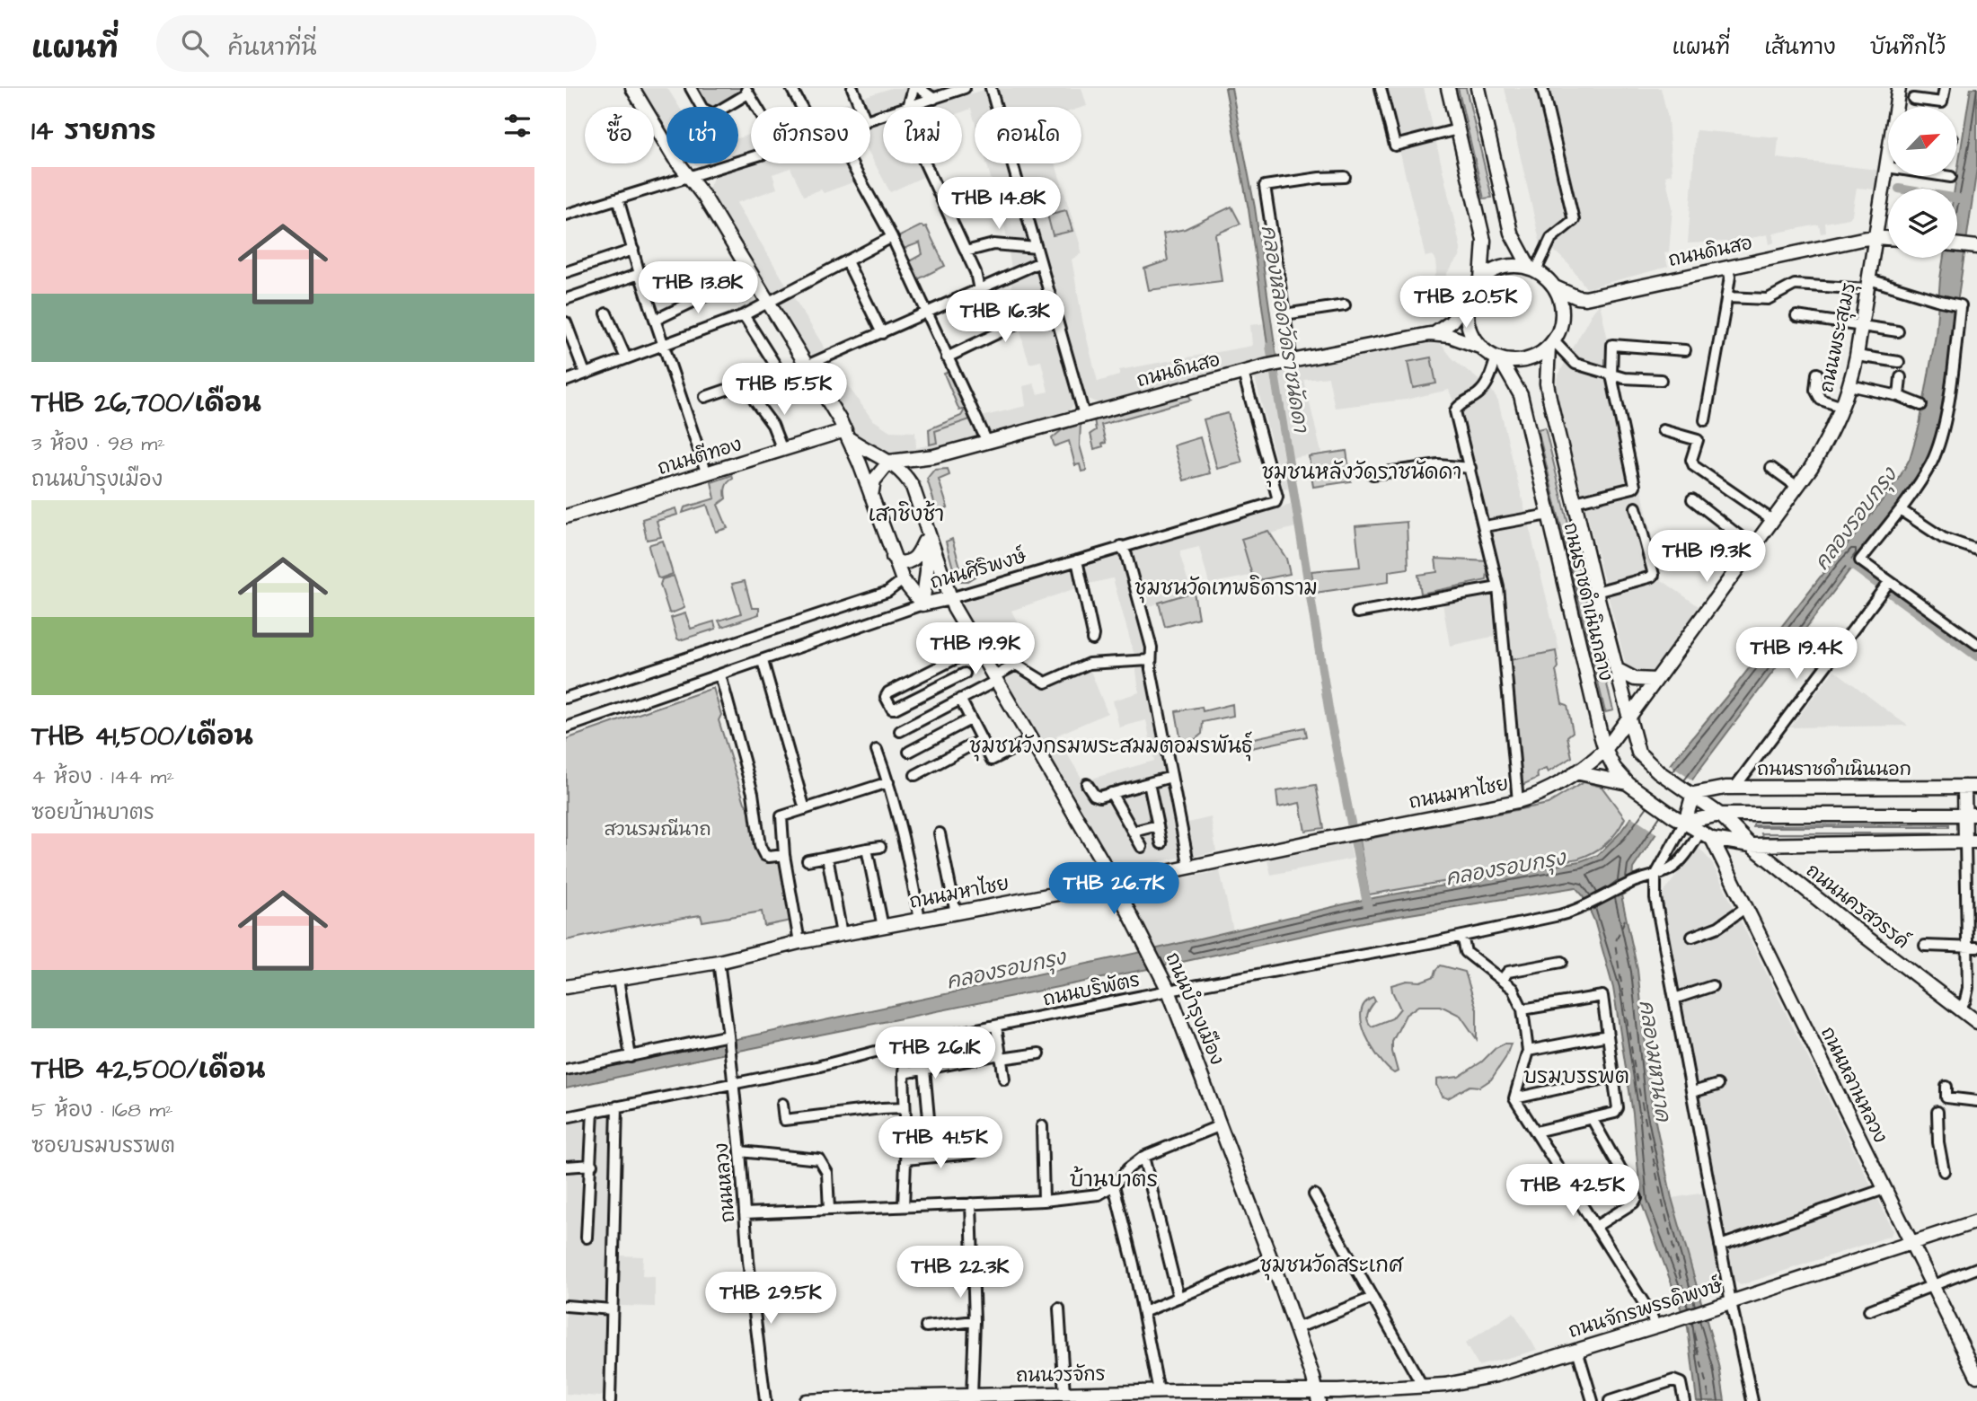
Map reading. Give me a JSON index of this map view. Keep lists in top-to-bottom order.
{
  "streets": {
    "main road": [
      "ถนนดินสอ",
      "ถนนพระสุเมรุ",
      "ถนนตีทอง",
      "ถนนศิริพงษ์",
      "ถนนราชดำเนินกลาง",
      "ถนนราชดำเนินนอก",
      "ถนนมหาไชย",
      "ถนนนครสวรรค์",
      "ถนนบำรุงเมือง",
      "ถนนหลานหลวง",
      "ถนนจักรพรรดิพงษ์",
      "ถนนวรจักร"
    ],
    "street": ["ถนนบริพัตร", "ถนนหลวง"]
  },
  "crossings": [
    ["ถนนดินสอ", "ถนนพระสุเมรุ"],
    ["ถนนดินสอ", "ถนนศิริพงษ์"],
    ["ถนนดินสอ", "ถนนราชดำเนินกลาง"],
    ["ถนนดินสอ", "ถนนบำรุงเมือง"],
    ["ถนนพระสุเมรุ", "ถนนราชดำเนินกลาง"],
    ["ถนนพระสุเมรุ", "ถนนมหาไชย"],
    ["ถนนตีทอง", "ถนนบำรุงเมือง"],
    ["ถนนศิริพงษ์", "ถนนบำรุงเมือง"],
    ["ถนนราชดำเนินกลาง", "ถนนราชดำเนินนอก"],
    ["ถนนราชดำเนินกลาง", "ถนนมหาไชย"],
    ["ถนนราชดำเนินกลาง", "ถนนนครสวรรค์"],
    ["ถนนราชดำเนินกลาง", "ถนนหลานหลวง"],
    ["ถนนมหาไชย", "ถนนบำรุงเมือง"],
    ["ถนนมหาไชย", "ถนนหลวง"],
    ["ถนนบริพัตร", "ถนนบำรุงเมือง"],
    ["ถนนบริพัตร", "ถนนหลานหลวง"],
    ["ถนนบริพัตร", "ถนนหลวง"],
    ["ถนนบำรุงเมือง", "ถนนจักรพรรดิพงษ์"],
    ["ถนนบำรุงเมือง", "ถนนวรจักร"],
    ["ถนนหลานหลวง", "ถนนจักรพรรดิพงษ์"],
    ["ถนนจักรพรรดิพงษ์", "ถนนวรจักร"]
  ],
  "districts": [
    "ชุมชนหลังวัดราชนัดดา",
    "เสาชิงช้า",
    "ชุมชนวัดเทพธิดาราม",
    "ชุมชนวังกรมพระสมมตอมรพันธุ์",
    "บรมบรรพต",
    "บ้านบาตร",
    "ชุมชนวัดสระเกศ"
  ],
  "water": ["คลองหลอดวัดราชนัดดา", "คลองรอบกรุง", "คลองมหานาค"],
  "parks": ["สวนรมณีนาถ"],
  "north": "top right",
  "page": {
    "header": "แผนที่",
    "search": "ค้นหาที่นี่",
    "nav": ["แผนที่", "เส้นทาง", "บันทึกไว้"],
    "heading": "14 รายการ",
    "chip": [
      "ซื้อ",
      "เช่า",
      "ตัวกรอง",
      "ใหม่",
      "คอนโด"
    ],
    "list": [
      {
        "name": "THB 26,700/เดือน",
        "note": "3 ห้อง · 98 m² · ถนนบำรุงเมือง"
      },
      {
        "name": "THB 41,500/เดือน",
        "note": "4 ห้อง · 144 m² · ซอยบ้านบาตร"
      },
      {
        "name": "THB 42,500/เดือน",
        "note": "5 ห้อง · 168 m² · ซอยบรมบรรพต"
      }
    ],
    "price": [
      "THB 14.8K",
      "THB 13.8K",
      "THB 20.5K",
      "THB 16.3K",
      "THB 15.5K",
      "THB 19.3K",
      "THB 19.9K",
      "THB 19.4K",
      "THB 26.7K",
      "THB 26.1K",
      "THB 41.5K",
      "THB 42.5K",
      "THB 22.3K",
      "THB 29.5K"
    ]
  }
}
